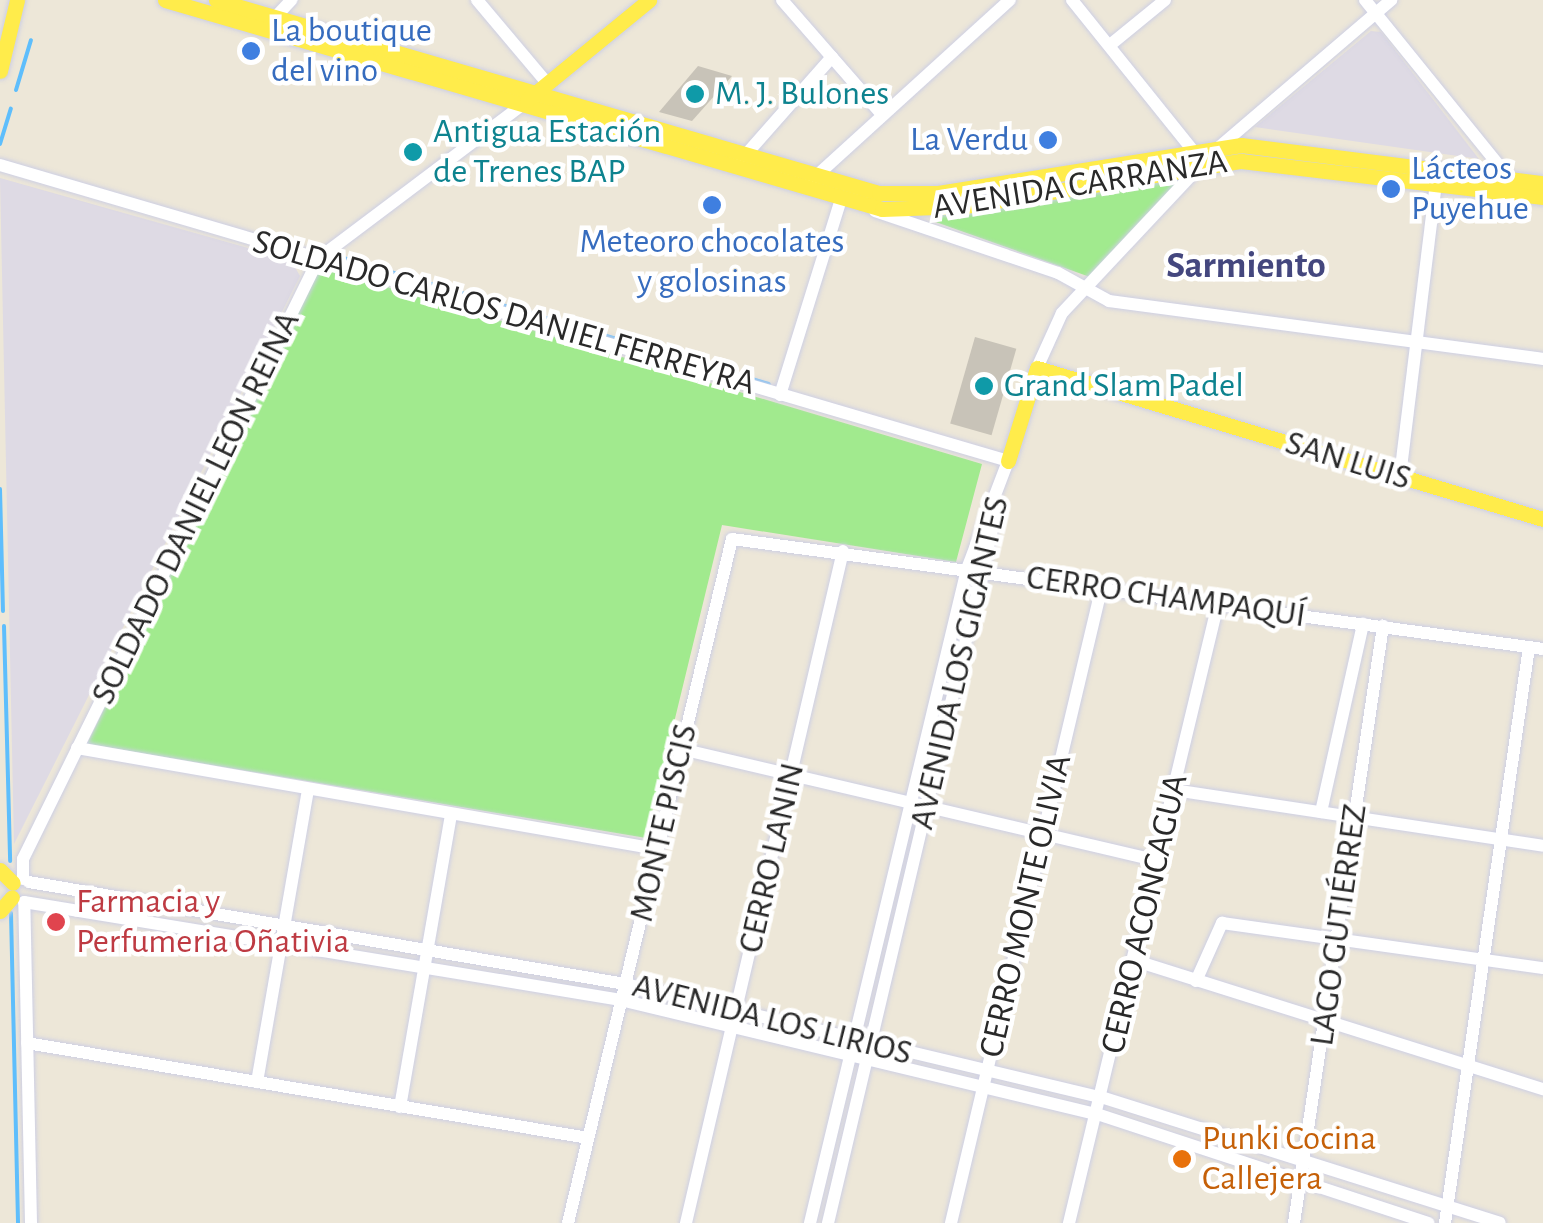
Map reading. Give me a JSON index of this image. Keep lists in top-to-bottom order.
{
  "streets": {
    "main road": ["AVENIDA CARRANZA", "SAN LUIS"],
    "street": [
      "SOLDADO CARLOS DANIEL FERREYRA",
      "SOLDADO DANIEL LEON REINA",
      "CERRO CHAMPAQUÍ",
      "AVENIDA LOS GIGANTES",
      "MONTE PISCIS",
      "CERRO LANIN",
      "CERRO MONTE OLIVIA",
      "CERRO ACONCAGUA",
      "LAGO GUTIÉRREZ",
      "AVENIDA LOS LIRIOS"
    ]
  },
  "crossings": [
    ["AVENIDA CARRANZA", "SOLDADO DANIEL LEON REINA"],
    ["SOLDADO CARLOS DANIEL FERREYRA", "SOLDADO DANIEL LEON REINA"],
    ["SOLDADO CARLOS DANIEL FERREYRA", "AVENIDA LOS GIGANTES"],
    ["SOLDADO DANIEL LEON REINA", "AVENIDA LOS LIRIOS"],
    ["CERRO CHAMPAQUÍ", "AVENIDA LOS GIGANTES"],
    ["CERRO CHAMPAQUÍ", "MONTE PISCIS"],
    ["CERRO CHAMPAQUÍ", "CERRO LANIN"],
    ["CERRO CHAMPAQUÍ", "CERRO MONTE OLIVIA"],
    ["CERRO CHAMPAQUÍ", "CERRO ACONCAGUA"],
    ["CERRO CHAMPAQUÍ", "LAGO GUTIÉRREZ"],
    ["AVENIDA LOS GIGANTES", "AVENIDA LOS LIRIOS"],
    ["MONTE PISCIS", "AVENIDA LOS LIRIOS"],
    ["CERRO LANIN", "AVENIDA LOS LIRIOS"],
    ["CERRO MONTE OLIVIA", "AVENIDA LOS LIRIOS"],
    ["CERRO ACONCAGUA", "AVENIDA LOS LIRIOS"],
    ["LAGO GUTIÉRREZ", "AVENIDA LOS LIRIOS"]
  ],
  "districts": ["Sarmiento"],
  "places": [
    "La boutique del vino",
    "M. J. Bulones",
    "La Verdu",
    "Antigua Estación de Trenes BAP",
    "Lácteos Puyehue",
    "Meteoro chocolates y golosinas",
    "Grand Slam Padel",
    "Farmacia y Perfumeria Oñativia",
    "Punki Cocina Callejera"
  ]
}
